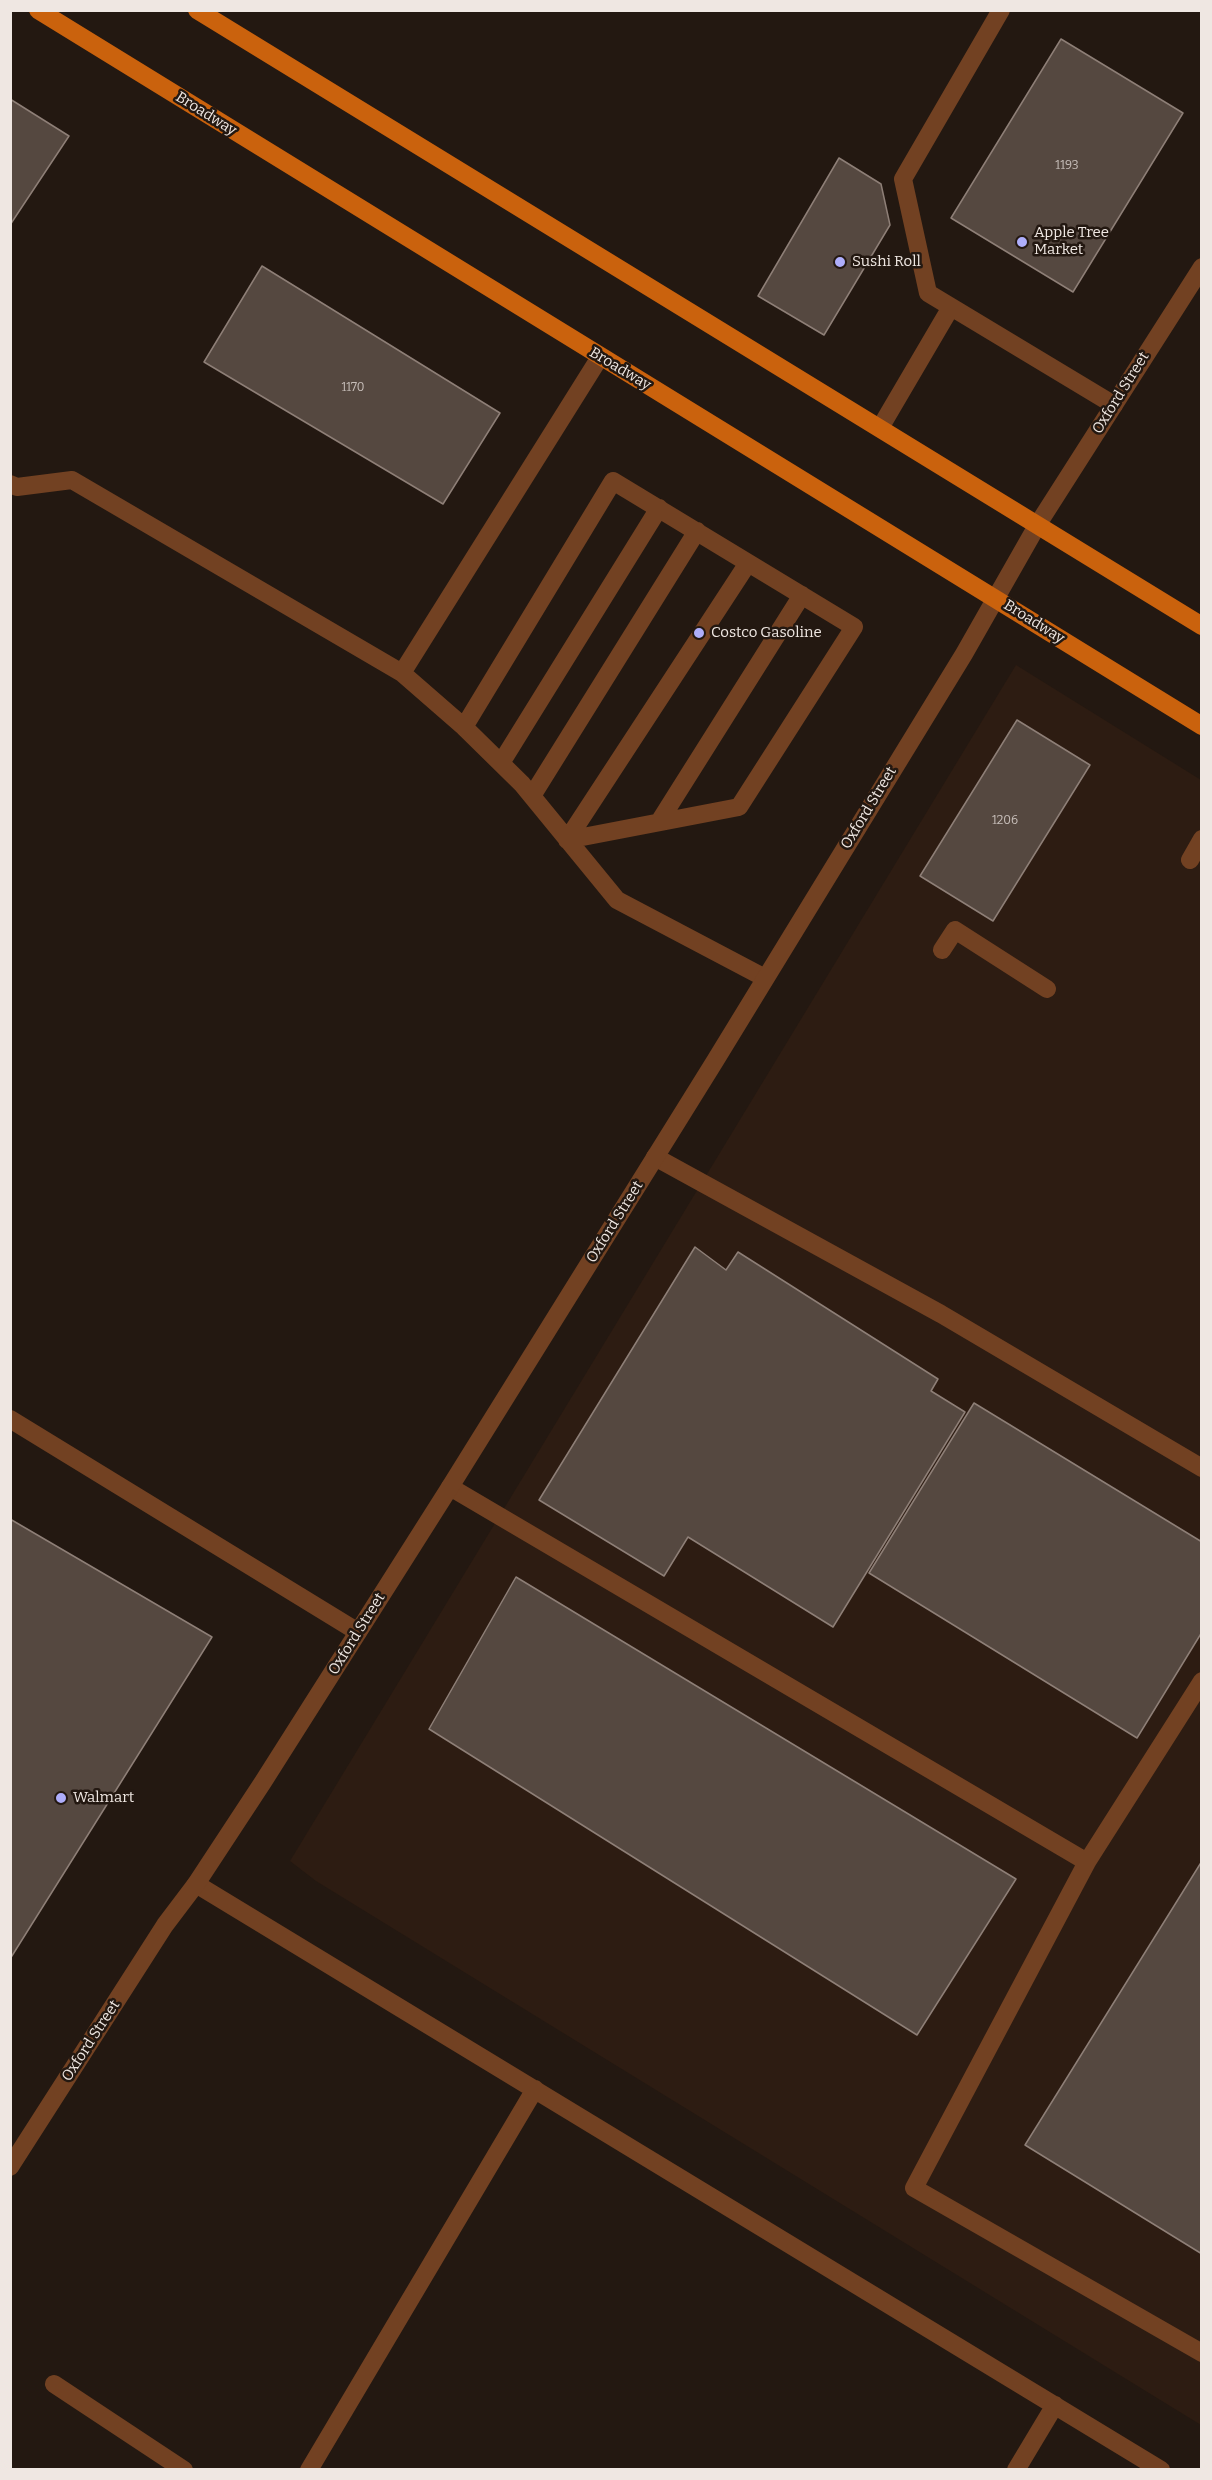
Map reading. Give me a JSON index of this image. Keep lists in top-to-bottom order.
{
  "streets": {
    "main road": ["Broadway"],
    "street": ["Oxford Street"]
  },
  "crossings": [
    ["Broadway", "Oxford Street"]
  ],
  "places": [
    "Apple Tree Market",
    "Sushi Roll",
    "Costco Gasoline",
    "Walmart"
  ],
  "house_numbers": ["1193", "1170", "1206"]
}
